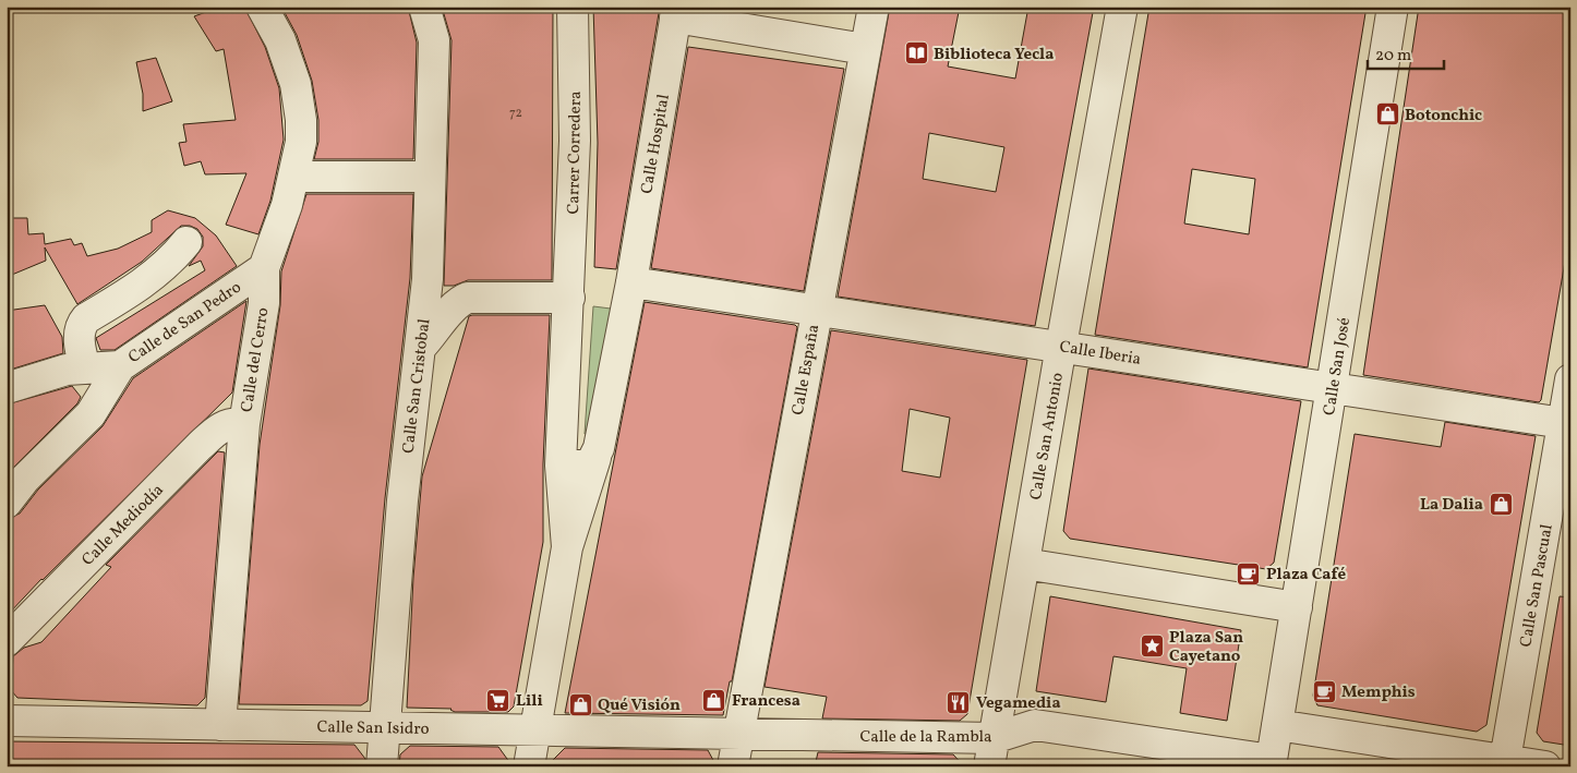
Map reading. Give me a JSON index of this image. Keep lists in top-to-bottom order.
{
  "streets": {
    "street": [
      "Calle Hospital",
      "Carrer Corredera",
      "Calle de San Pedro",
      "Calle Iberia",
      "Calle del Cerro",
      "Calle San José",
      "Calle España",
      "Calle San Cristobal",
      "Calle San Antonio",
      "Calle Mediodía",
      "Calle San Pascual",
      "Calle San Isidro",
      "Calle de la Rambla"
    ]
  },
  "crossings": [
    ["Calle Hospital", "Carrer Corredera"],
    ["Calle Hospital", "Calle Iberia"],
    ["Calle de San Pedro", "Calle del Cerro"],
    ["Calle Iberia", "Calle San José"],
    ["Calle Iberia", "Calle España"],
    ["Calle Iberia", "Calle San Antonio"],
    ["Calle Iberia", "Calle San Pascual"],
    ["Calle del Cerro", "Calle Mediodía"],
    ["Calle del Cerro", "Calle San Isidro"],
    ["Calle San José", "Calle de la Rambla"],
    ["Calle España", "Calle San Isidro"],
    ["Calle España", "Calle de la Rambla"],
    ["Calle San Cristobal", "Calle San Isidro"],
    ["Calle San Antonio", "Calle de la Rambla"],
    ["Calle San Isidro", "Calle de la Rambla"]
  ],
  "places": {
    "library": ["Biblioteca Yecla"],
    "shop": [
      "Botonchic",
      "La Dalia",
      "Francesa",
      "Qué Visión"
    ],
    "cafe": ["Plaza Café", "Memphis"],
    "place": ["Plaza San Cayetano"],
    "supermarket": ["Lili"],
    "restaurant": ["Vegamedia"]
  },
  "house_numbers": ["72"],
  "scale_bar": "20 m"
}
